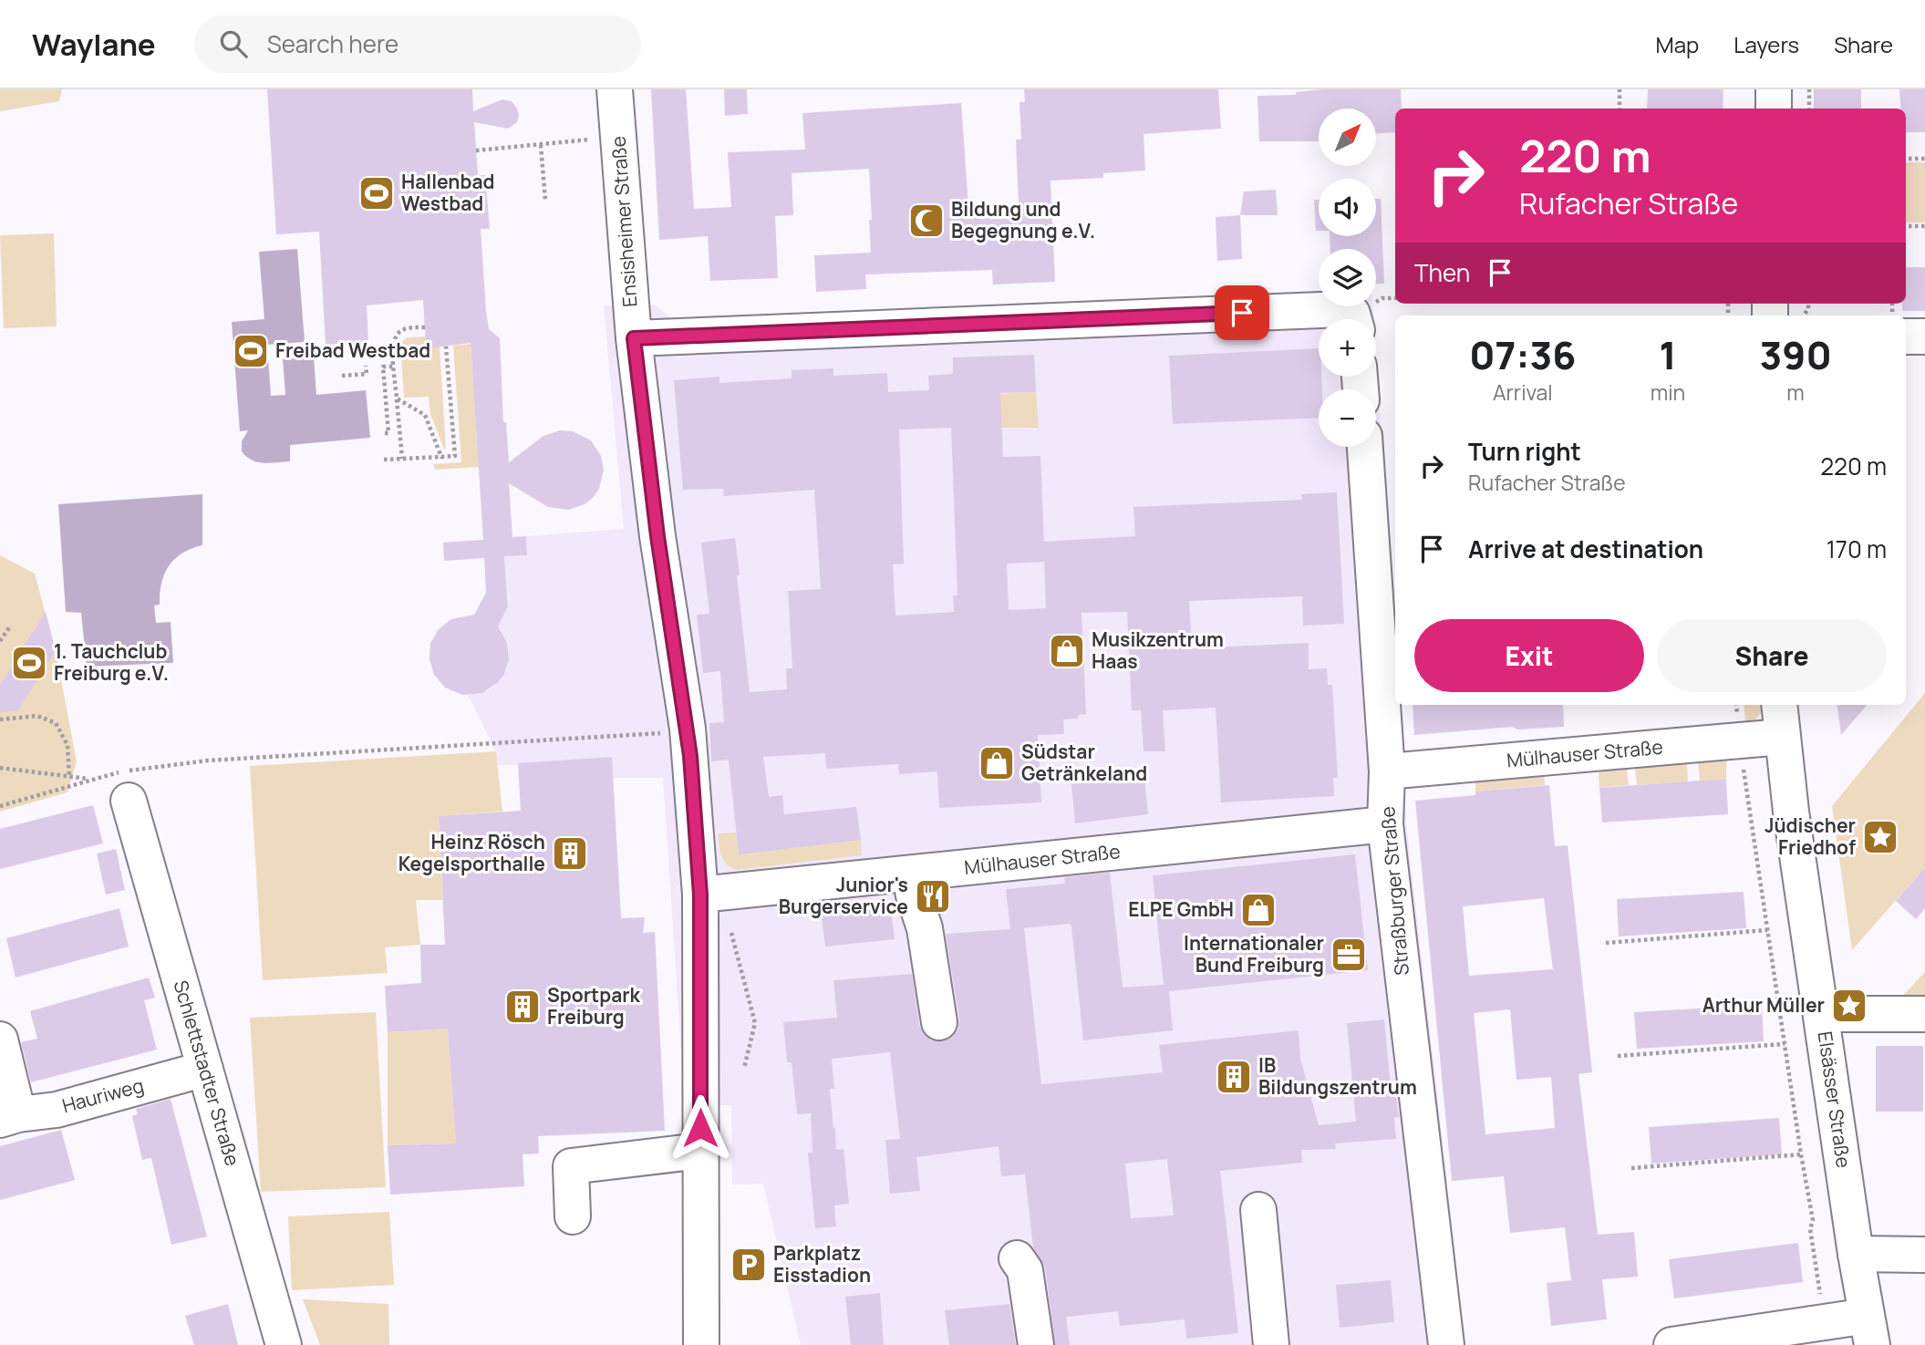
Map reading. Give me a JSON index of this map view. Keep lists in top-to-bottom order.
{
  "streets": {
    "street": [
      "Ensisheimer Straße",
      "Mülhauser Straße",
      "Straßburger Straße",
      "Schlettstadter Straße",
      "Hauriweg",
      "Elsässer Straße"
    ]
  },
  "crossings": [
    ["Ensisheimer Straße", "Mülhauser Straße"],
    ["Mülhauser Straße", "Straßburger Straße"],
    ["Mülhauser Straße", "Elsässer Straße"],
    ["Schlettstadter Straße", "Hauriweg"]
  ],
  "places": {
    "sports": ["Hallenbad Westbad", "Freibad Westbad", "1. Tauchclub Freiburg e.V."],
    "mosque": ["Bildung und Begegnung e.V."],
    "shop": ["Musikzentrum Haas", "Südstar Getränkeland", "ELPE GmbH"],
    "place": ["Jüdischer Friedhof", "Arthur Müller"],
    "building": ["Heinz Rösch Kegelsporthalle", "Sportpark Freiburg", "IB Bildungszentrum"],
    "restaurant": ["Junior's Burgerservice"],
    "office": ["Internationaler Bund Freiburg"],
    "parking": ["Parkplatz Eisstadion"]
  },
  "north": "top right",
  "page": {
    "header": "Waylane",
    "search": "Search here",
    "nav": ["Map", "Layers", "Share"],
    "map_buttons": ["+", "−"],
    "turn": ["220 m", "Rufacher Straße"],
    "then": "Then",
    "eta": [
      "07:36",
      "Arrival",
      "1",
      "min",
      "390",
      "m"
    ],
    "list": [
      {
        "name": "Turn right",
        "note": "Rufacher Straße",
        "value": "220 m"
      },
      {
        "name": "Arrive at destination",
        "value": "170 m"
      }
    ],
    "buttons": ["Exit", "Share"]
  }
}
